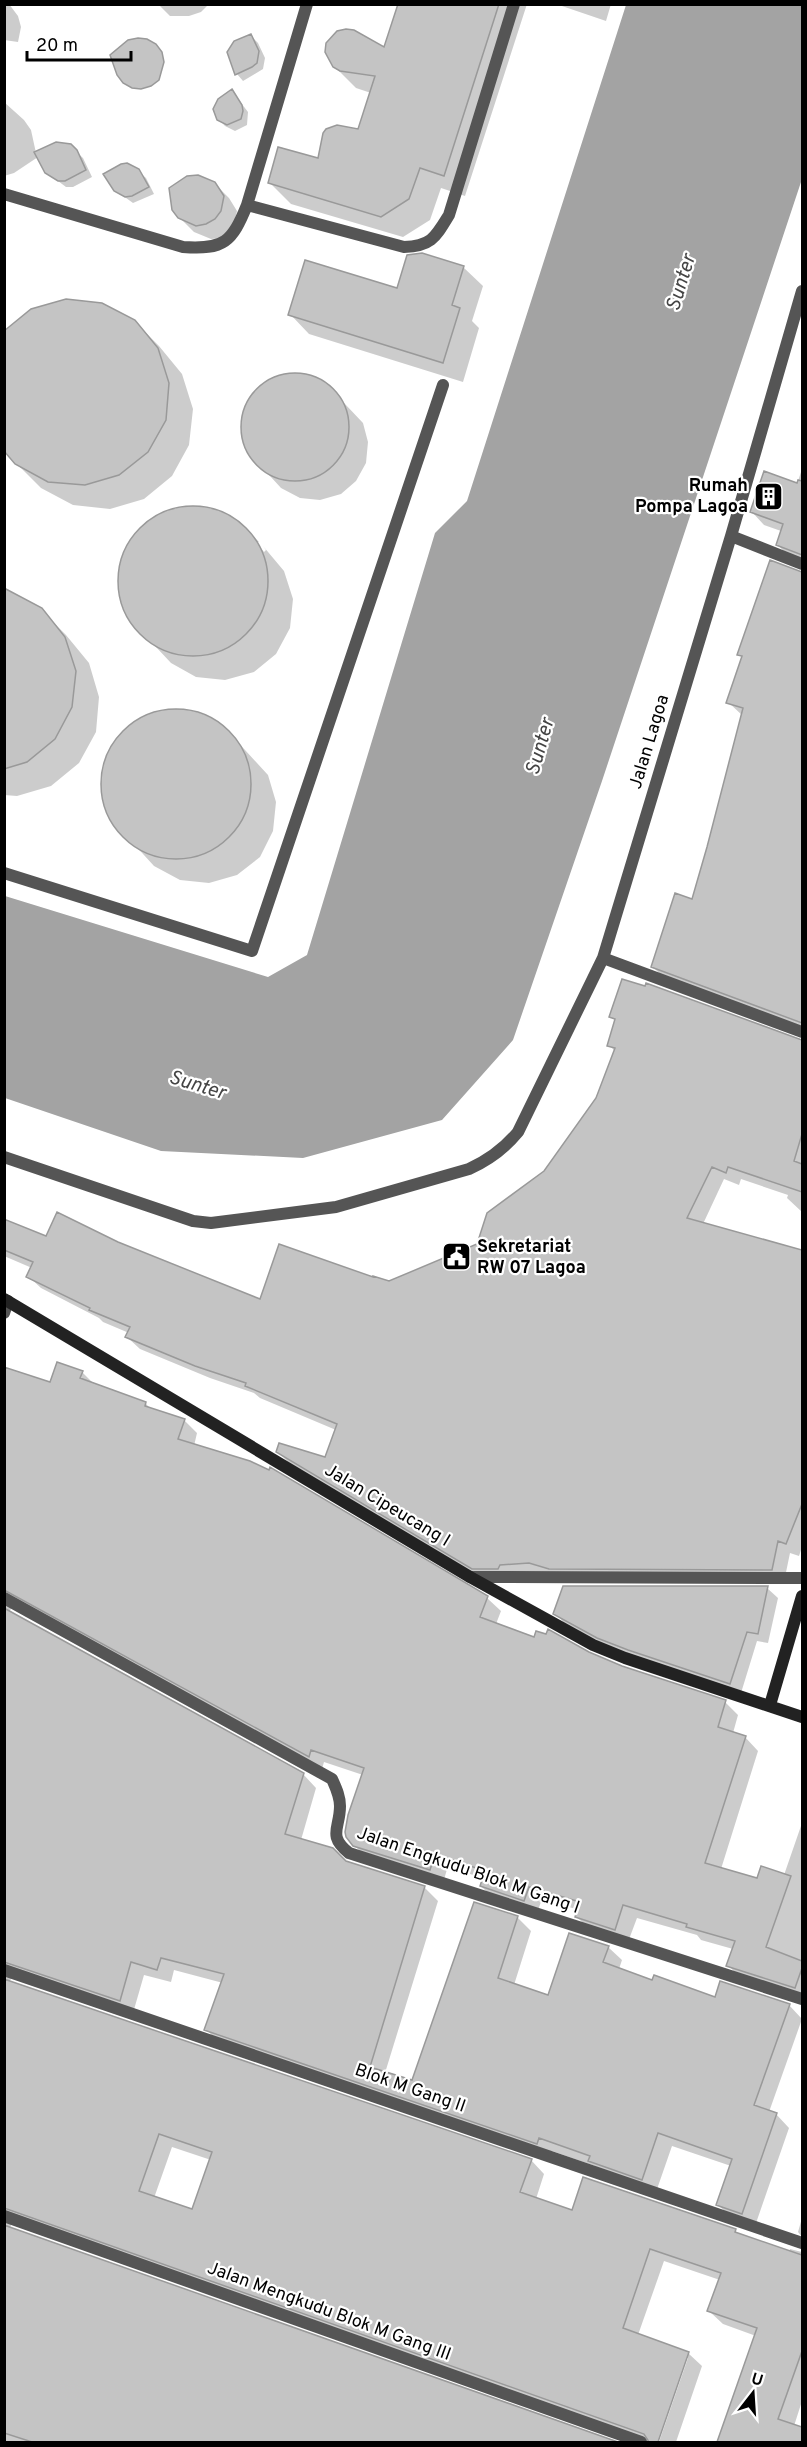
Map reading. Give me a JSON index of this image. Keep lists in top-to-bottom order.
{
  "streets": {
    "street": [
      "Jalan Lagoa",
      "Jalan Cipeucang I",
      "Jalan Engkudu Blok M Gang I",
      "Blok M Gang II",
      "Jalan Mengkudu Blok M Gang III"
    ]
  },
  "water": ["Sunter"],
  "places": {
    "building": ["Rumah Pompa Lagoa"],
    "public building": ["Sekretariat RW 07 Lagoa"]
  },
  "scale_bar": "20 m",
  "north": "top"
}
